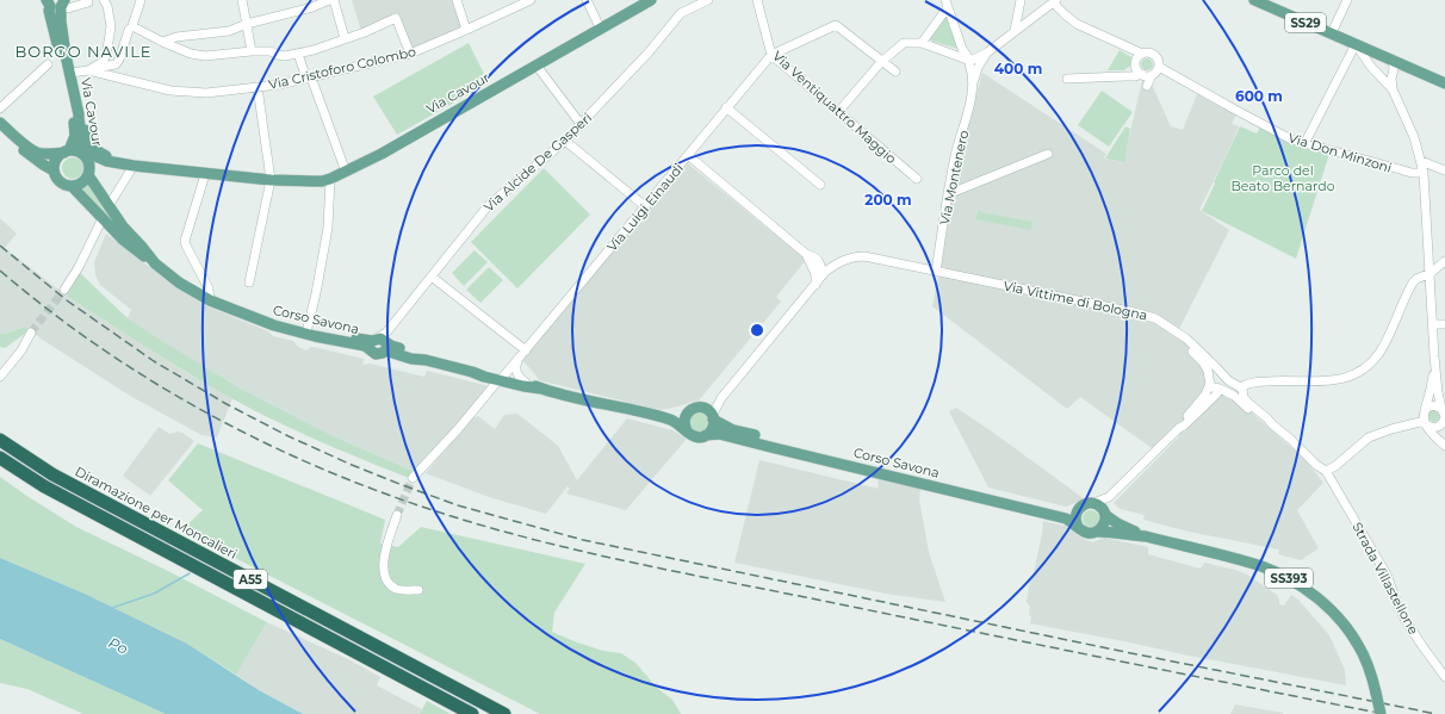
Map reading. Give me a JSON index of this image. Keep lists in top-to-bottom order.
{
  "streets": {
    "highway": ["Diramazione per Moncalieri", "A55"],
    "main road": [
      "SS29",
      "Via Cavour",
      "Corso Savona",
      "SS393"
    ],
    "street": [
      "Via Cristoforo Colombo",
      "Via Ventiquattro Maggio",
      "Via Don Minzoni",
      "Via Alcide De Gasperi",
      "Via Montenero",
      "Via Luigi Einaudi",
      "Via Vittime di Bologna",
      "Strada Villastellone"
    ]
  },
  "crossings": [
    ["Via Cavour", "Corso Savona"],
    ["Via Ventiquattro Maggio", "Via Luigi Einaudi"],
    ["Via Alcide De Gasperi", "Corso Savona"],
    ["Via Montenero", "Via Vittime di Bologna"],
    ["Via Luigi Einaudi", "Corso Savona"],
    ["Corso Savona", "SS393"]
  ],
  "districts": ["BORGO NAVILE"],
  "water": ["Po"],
  "parks": ["Parco del Beato Bernardo"],
  "rings": ["400 m", "600 m", "200 m"]
}
